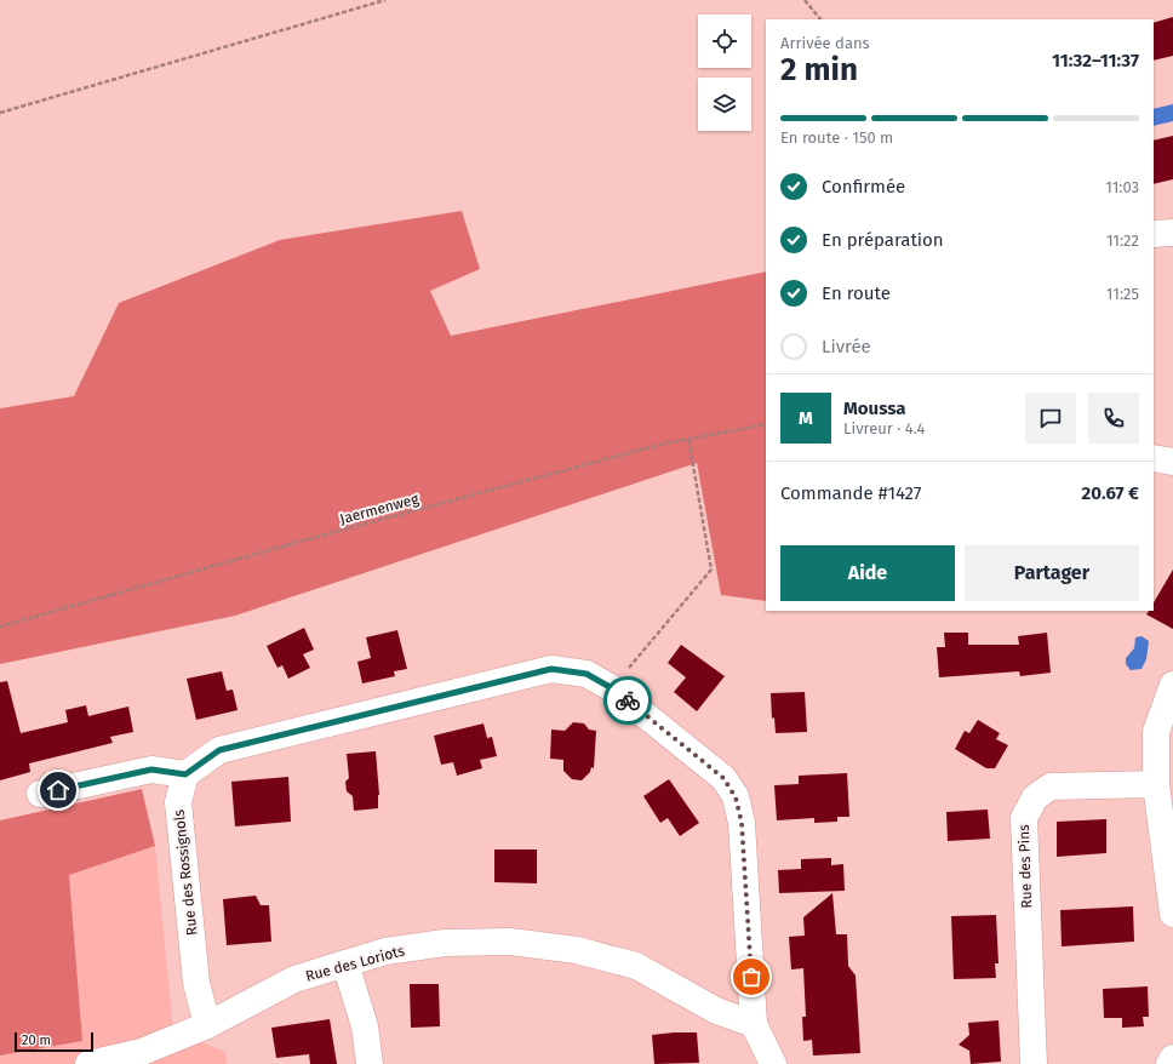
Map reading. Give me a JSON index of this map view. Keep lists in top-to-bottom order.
{
  "streets": {
    "street": ["Rue des Pins", "Rue des Rossignols", "Rue des Loriots"],
    "path": ["Jaermenweg"]
  },
  "crossings": [
    ["Rue des Rossignols", "Rue des Loriots"]
  ],
  "scale_bar": "20 m",
  "page": {
    "heading": ["2 min", "Arrivée dans", "11:32–11:37"],
    "panel": [
      "Moussa",
      "Livreur · 4.4",
      "Commande #1427",
      "20.67 €"
    ],
    "bar": "En route · 150 m",
    "list": [
      ["Confirmée", "11:03"],
      ["En préparation", "11:22"],
      ["En route", "11:25"],
      "Livrée"
    ],
    "round": "M",
    "buttons": ["Aide", "Partager"],
    "scale": "20 m"
  }
}
